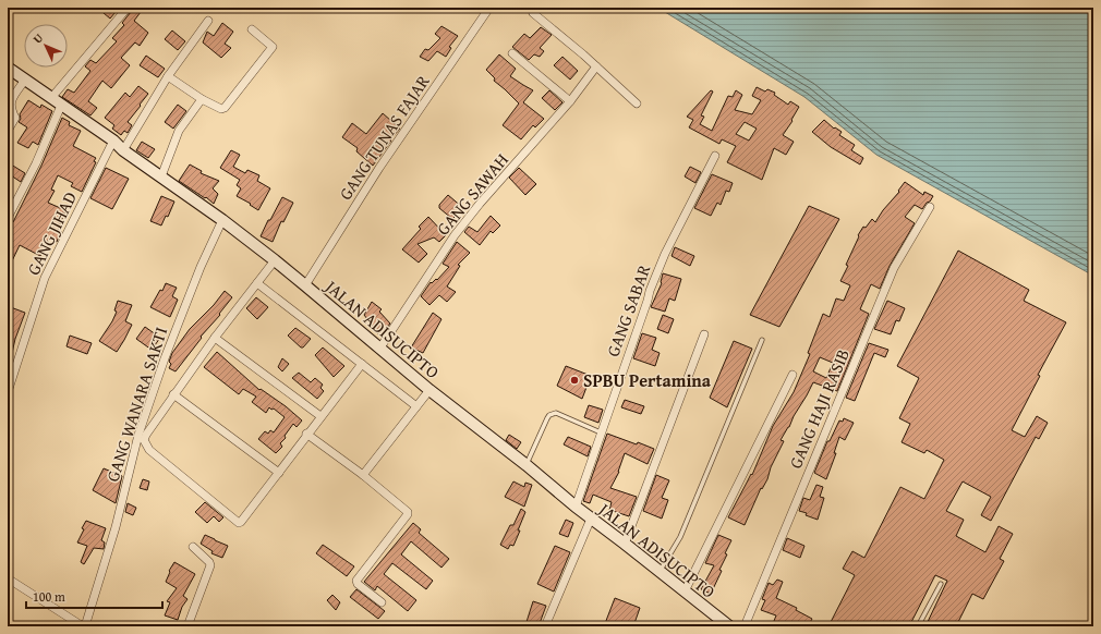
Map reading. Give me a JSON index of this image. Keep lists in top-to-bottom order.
{
  "streets": {
    "main road": ["JALAN ADISUCIPTO"],
    "street": [
      "GANG TUNAS FAJAR",
      "GANG SAWAH",
      "GANG JIHAD",
      "GANG SABAR",
      "GANG WANARA SAKTI",
      "GANG HAJI RASIB"
    ]
  },
  "crossings": [
    ["GANG TUNAS FAJAR", "JALAN ADISUCIPTO"],
    ["GANG SAWAH", "JALAN ADISUCIPTO"],
    ["GANG JIHAD", "JALAN ADISUCIPTO"],
    ["GANG SABAR", "JALAN ADISUCIPTO"],
    ["JALAN ADISUCIPTO", "GANG WANARA SAKTI"]
  ],
  "places": ["SPBU Pertamina"],
  "scale_bar": "100 m",
  "north": "top left"
}
